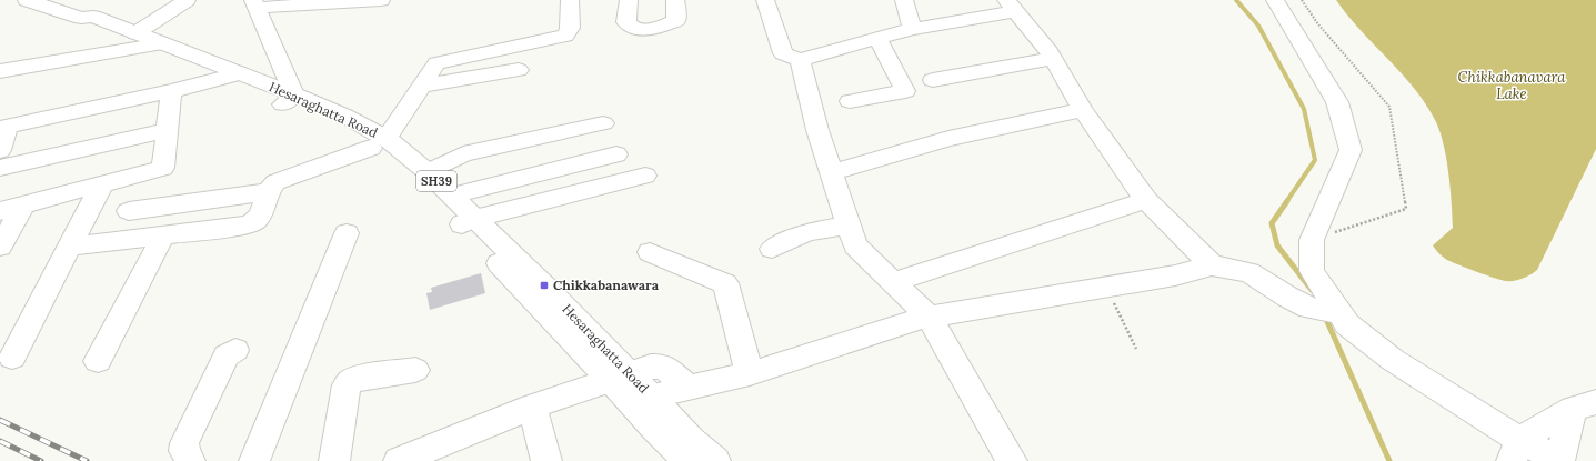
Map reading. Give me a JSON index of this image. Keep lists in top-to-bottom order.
{
  "streets": {
    "street": ["Hesaraghatta Road", "SH39"]
  },
  "water": ["Chikkabanavara Lake"],
  "places": {
    "transit": ["Chikkabanawara"]
  }
}
